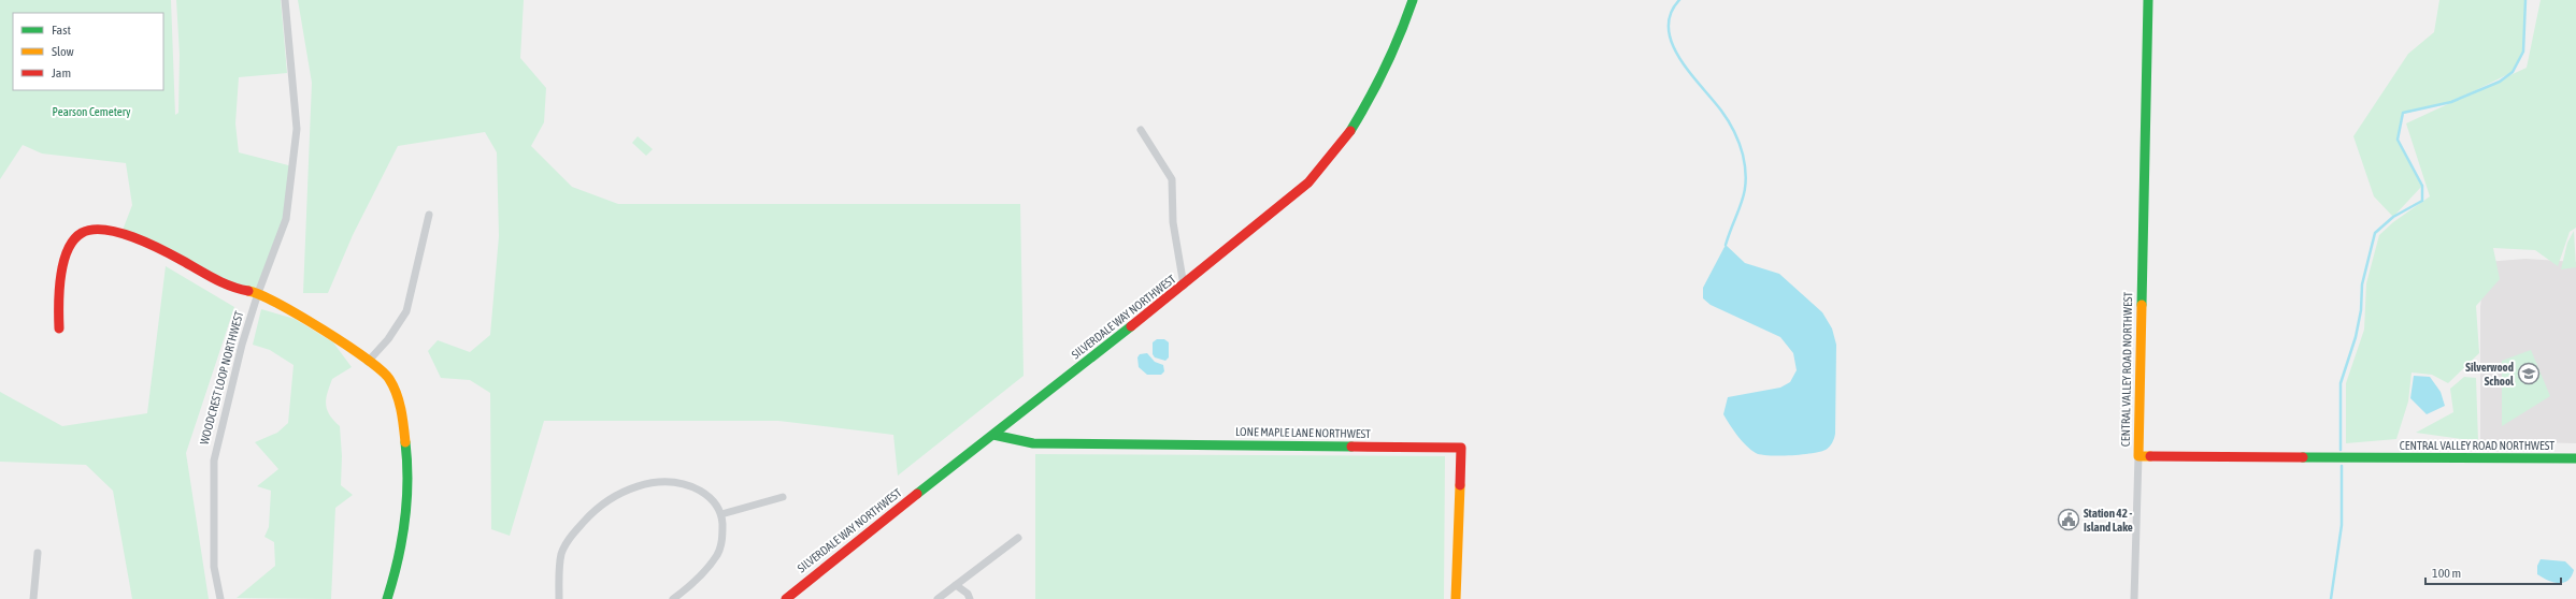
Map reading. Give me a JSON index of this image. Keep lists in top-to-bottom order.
{
  "streets": {
    "main road": ["SILVERDALE WAY NORTHWEST", "CENTRAL VALLEY ROAD NORTHWEST", "LONE MAPLE LANE NORTHWEST"],
    "street": ["WOODCREST LOOP NORTHWEST"]
  },
  "crossings": [
    ["SILVERDALE WAY NORTHWEST", "LONE MAPLE LANE NORTHWEST"]
  ],
  "parks": ["Pearson Cemetery"],
  "places": {
    "school or university": ["Silverwood School"],
    "public building": ["Station 42 - Island Lake"]
  },
  "legend": ["Fast", "Slow", "Jam"],
  "scale_bar": "100 m"
}
